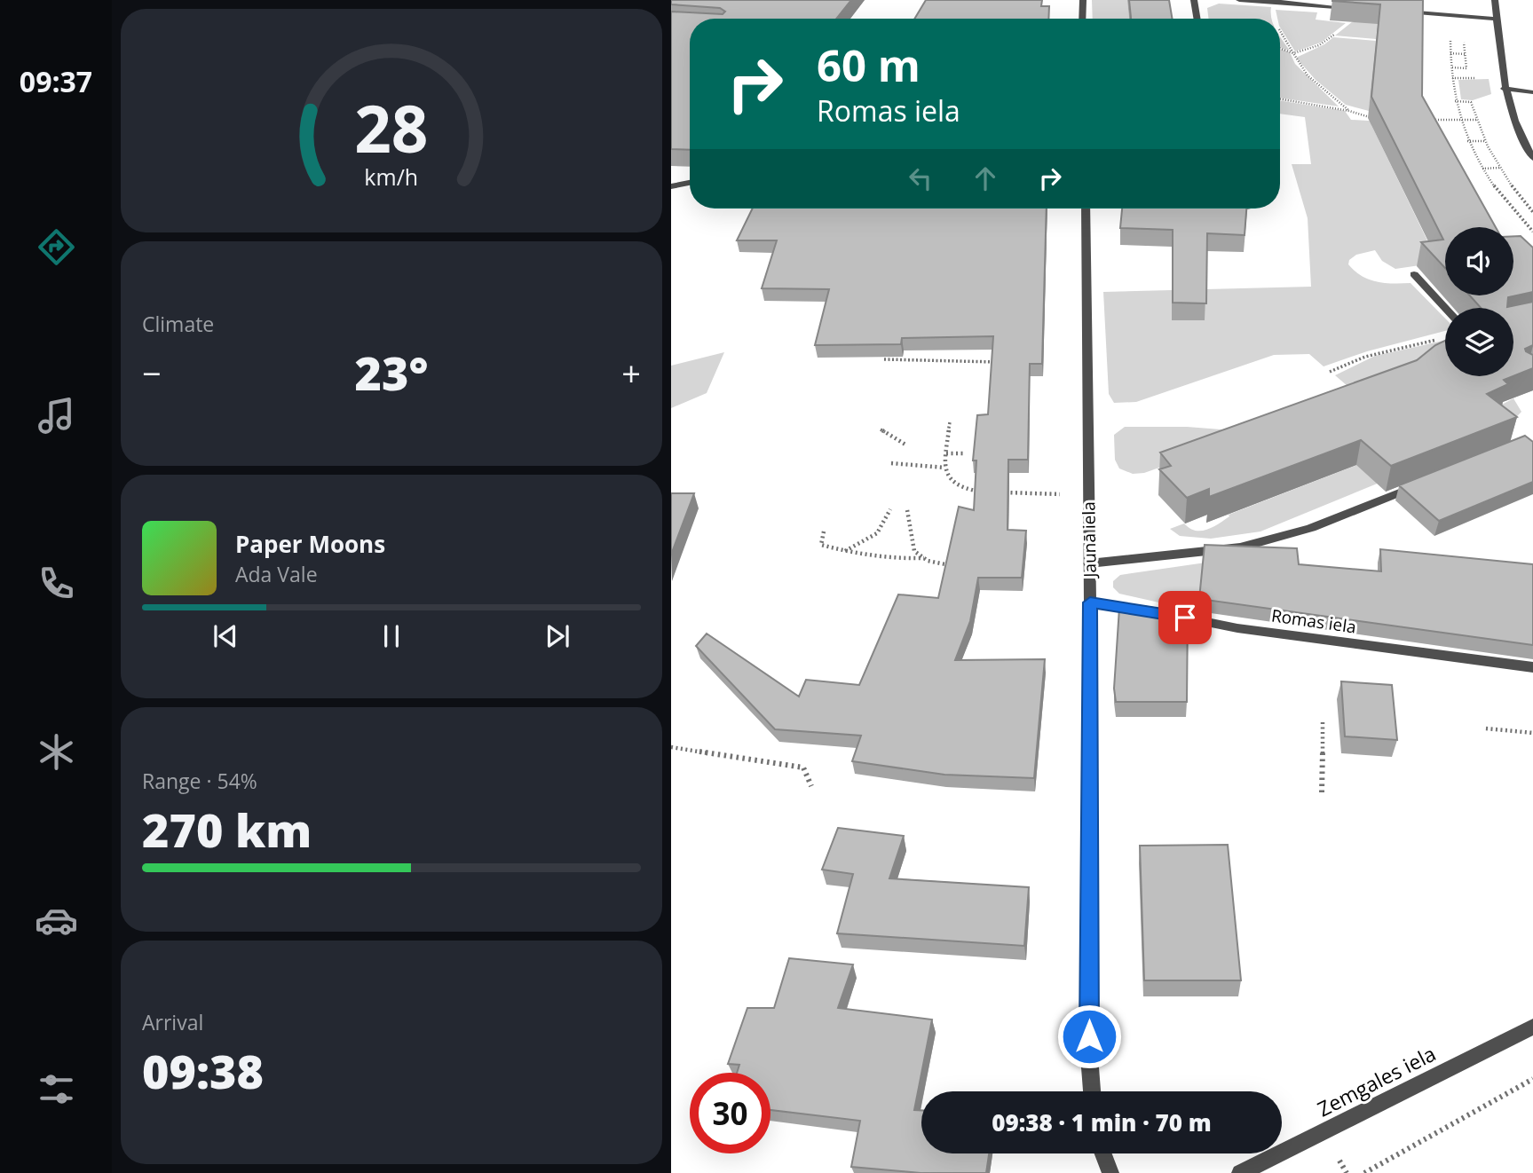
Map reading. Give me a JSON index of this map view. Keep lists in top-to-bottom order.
{
  "streets": {
    "street": ["Jaunā iela", "Romas iela", "Zemgales iela"]
  },
  "crossings": [
    ["Jaunā iela", "Romas iela"]
  ],
  "page": {
    "tabs": "09:37",
    "turn": ["60 m", "Romas iela"],
    "tile": [
      "Climate",
      ["Range · 54%", "270 km"],
      ["Arrival", "09:38"]
    ],
    "heat": ["−", "23°", "+"],
    "song": ["Paper Moons", "Ada Vale"],
    "limit": "30",
    "trip": "09:38 · 1 min · 70 m",
    "gauge": ["28", "km/h"]
  }
}
